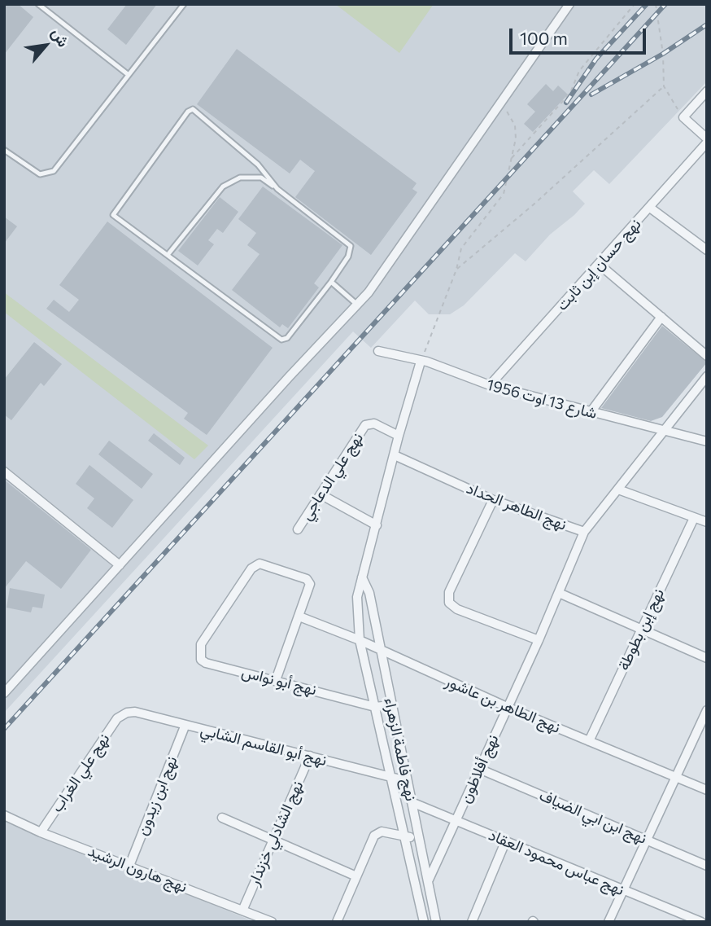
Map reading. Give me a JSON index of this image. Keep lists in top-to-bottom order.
{
  "streets": {
    "street": [
      "نهج حسان إبن ثابت",
      "شارع 13 اوت 1956",
      "نهج علي الدعاجي",
      "نهج الطاهر الحداد",
      "نهج إبن بطوطة",
      "نهج أبو نواس",
      "نهج الطاهر بن عاشور",
      "نهج أبو القاسم الشابي",
      "نهج فاطمة الزهراء",
      "نهج أفلاطون",
      "نهج علي الغراب",
      "نهج ابن زيدون",
      "نهج ابن ابي الضياف",
      "نهج الشادلي خزندار",
      "نهج عباس محمود العقاد",
      "نهج هارون الرشيد"
    ]
  },
  "crossings": [
    ["نهج حسان إبن ثابت", "شارع 13 اوت 1956"],
    ["شارع 13 اوت 1956", "نهج الطاهر الحداد"],
    ["شارع 13 اوت 1956", "نهج فاطمة الزهراء"],
    ["نهج علي الدعاجي", "نهج فاطمة الزهراء"],
    ["نهج الطاهر الحداد", "نهج فاطمة الزهراء"],
    ["نهج الطاهر الحداد", "نهج أفلاطون"],
    ["نهج إبن بطوطة", "نهج الطاهر بن عاشور"],
    ["نهج أبو نواس", "نهج الطاهر بن عاشور"],
    ["نهج أبو نواس", "نهج فاطمة الزهراء"],
    ["نهج الطاهر بن عاشور", "نهج فاطمة الزهراء"],
    ["نهج الطاهر بن عاشور", "نهج أفلاطون"],
    ["نهج أبو القاسم الشابي", "نهج فاطمة الزهراء"],
    ["نهج أبو القاسم الشابي", "نهج علي الغراب"],
    ["نهج أبو القاسم الشابي", "نهج ابن زيدون"],
    ["نهج أبو القاسم الشابي", "نهج الشادلي خزندار"],
    ["نهج فاطمة الزهراء", "نهج أفلاطون"],
    ["نهج فاطمة الزهراء", "نهج عباس محمود العقاد"],
    ["نهج أفلاطون", "نهج ابن ابي الضياف"],
    ["نهج أفلاطون", "نهج عباس محمود العقاد"],
    ["نهج علي الغراب", "نهج هارون الرشيد"],
    ["نهج ابن زيدون", "نهج هارون الرشيد"],
    ["نهج الشادلي خزندار", "نهج هارون الرشيد"]
  ],
  "scale_bar": "100 m",
  "north": "top right"
}
